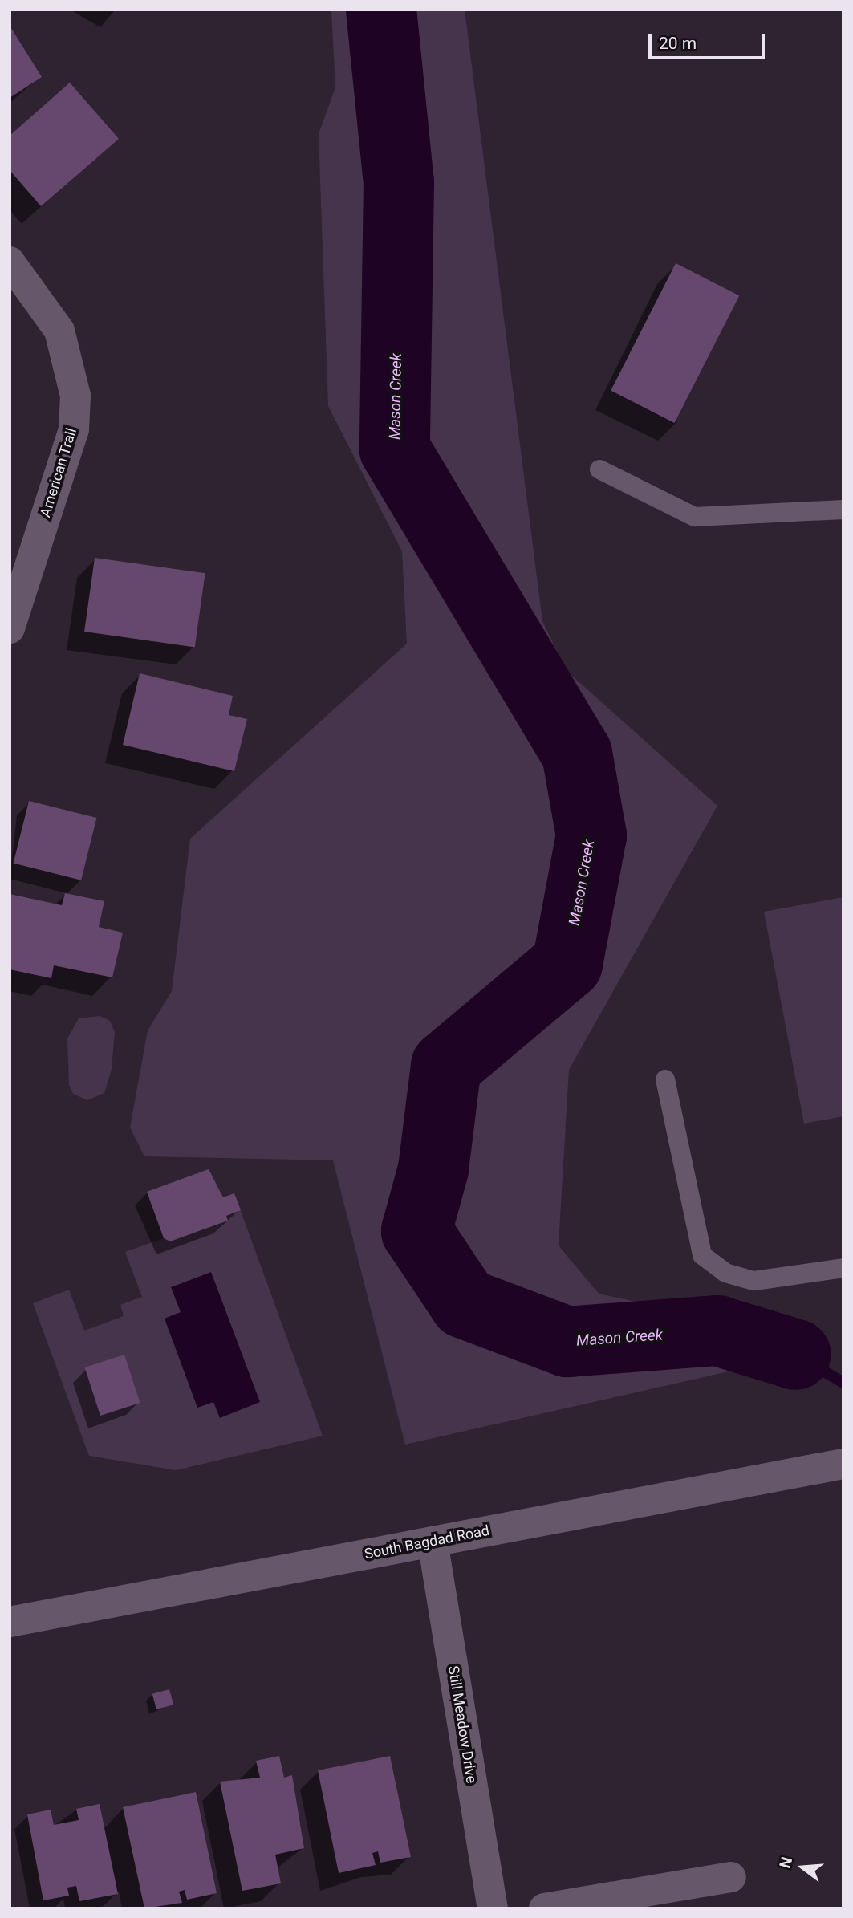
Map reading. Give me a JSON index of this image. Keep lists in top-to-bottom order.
{
  "streets": {
    "street": ["American Trail", "South Bagdad Road", "Still Meadow Drive"]
  },
  "crossings": [
    ["South Bagdad Road", "Still Meadow Drive"]
  ],
  "water": ["Mason Creek"],
  "scale_bar": "20 m",
  "north": "left"
}
